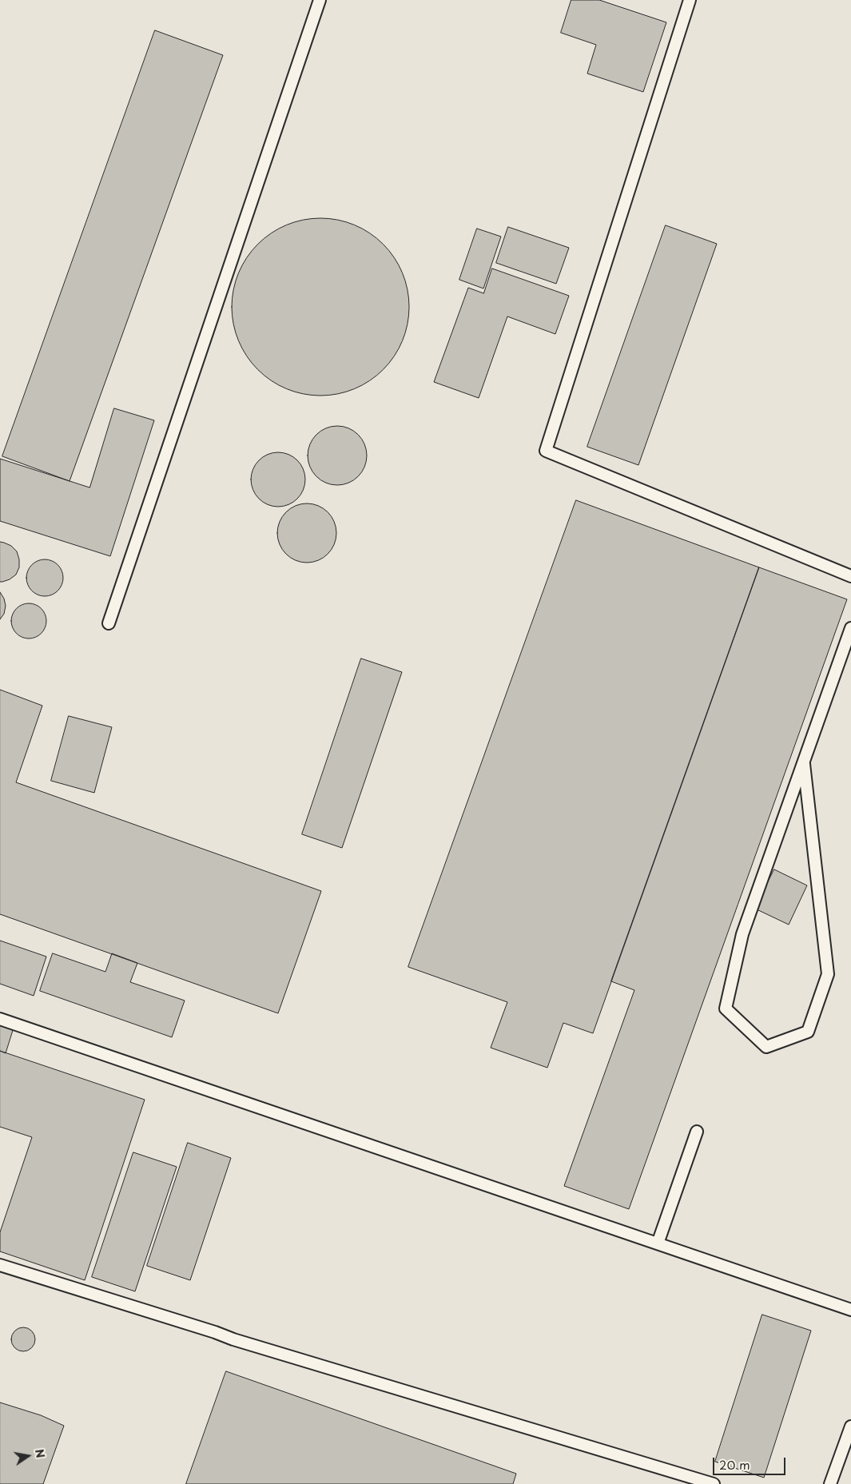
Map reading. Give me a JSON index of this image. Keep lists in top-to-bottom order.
{
  "scale_bar": "20 m",
  "north": "right"
}
